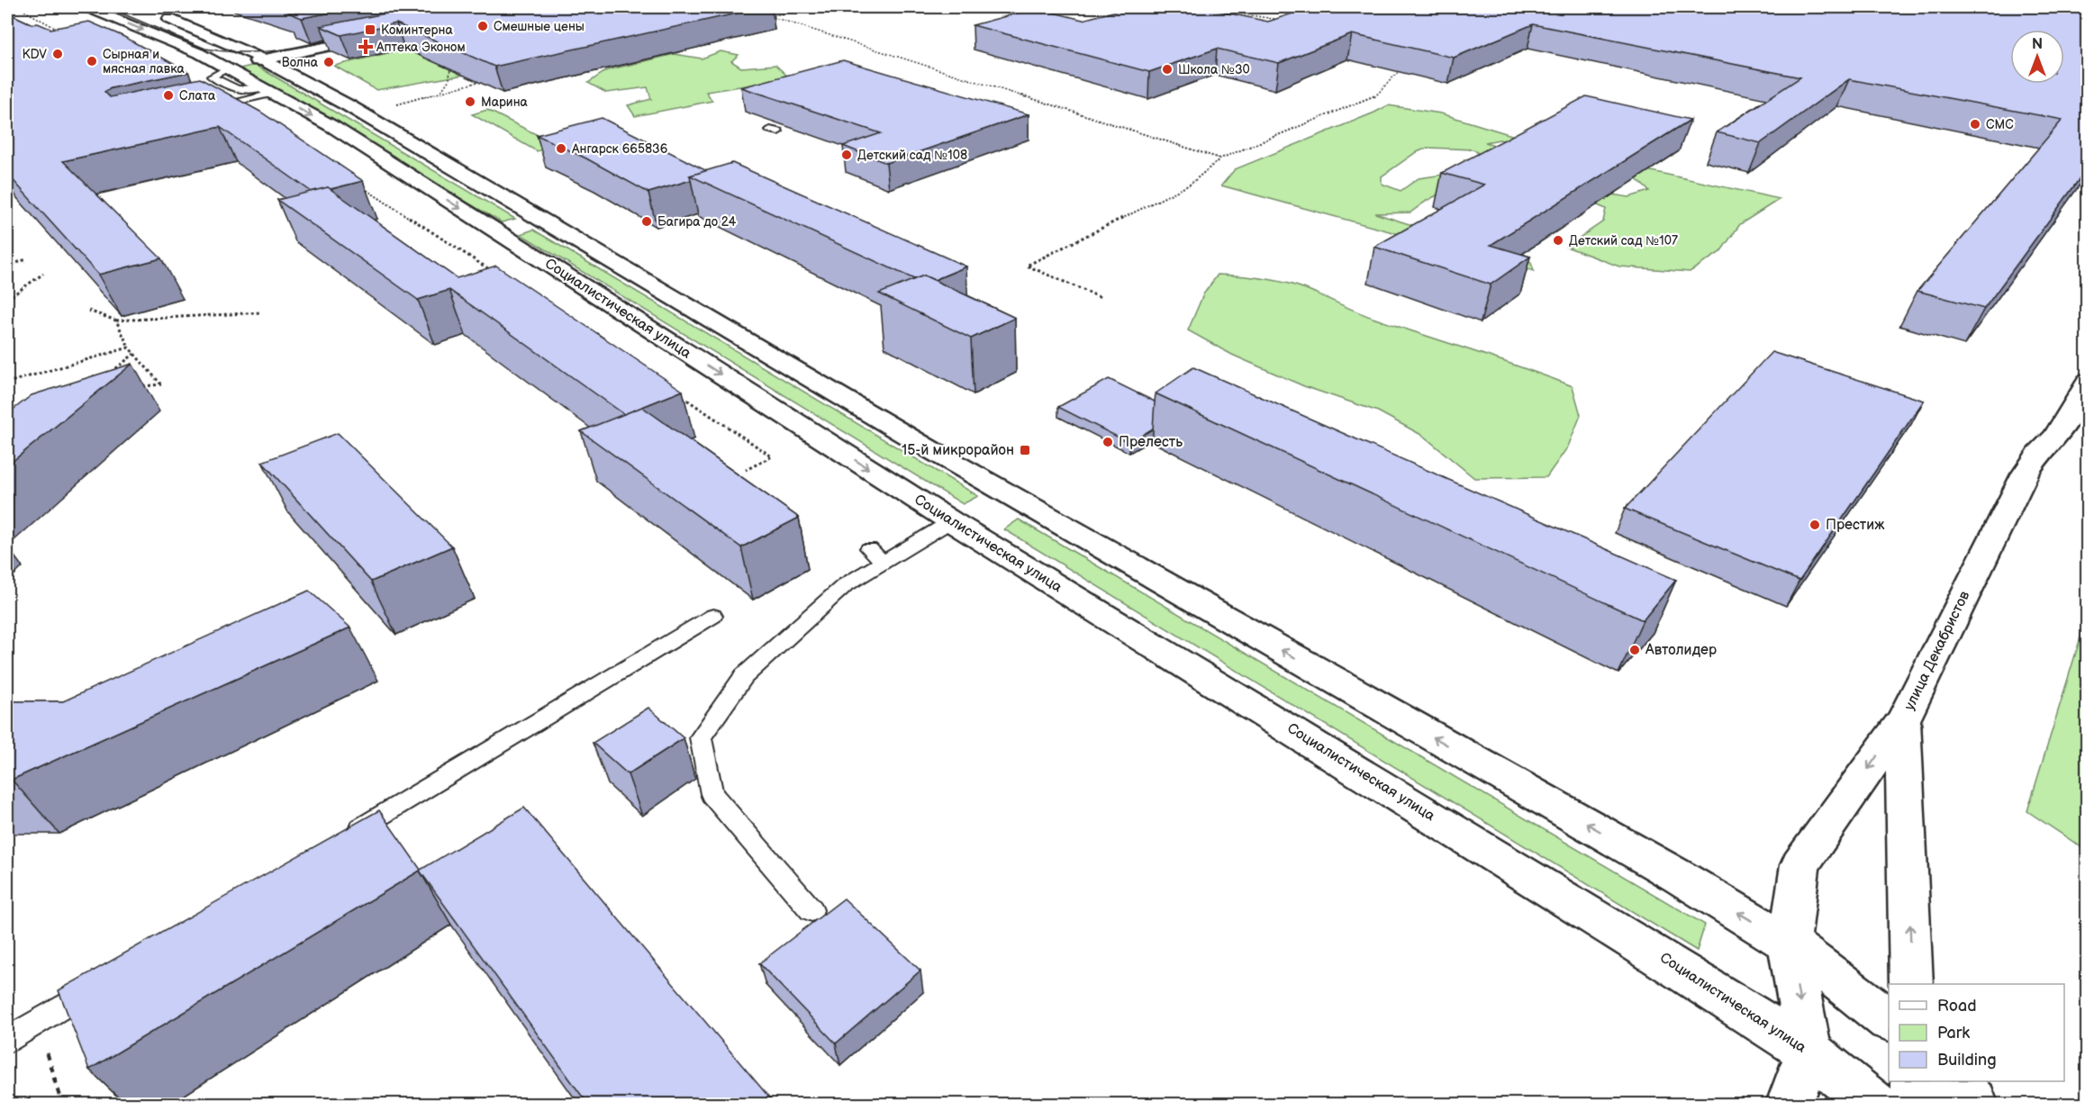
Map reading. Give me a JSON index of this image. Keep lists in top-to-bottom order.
{
  "streets": {
    "street": ["Социалистическая улица", "улица Декабристов"]
  },
  "one_way": ["улица Декабристов"],
  "places": {
    "other": [
      "Смешные цены",
      "KDV",
      "Сырная и мясная лавка",
      "Волна",
      "Школа №30",
      "Слата",
      "Марина",
      "СМС",
      "Ангарск 665836",
      "Детский сад №108",
      "Багира до 24",
      "Детский сад №107",
      "Прелесть",
      "Престиж",
      "Автолидер"
    ],
    "transit": ["Коминтерна", "15-й микрорайон"],
    "health": ["Аптека Эконом"]
  },
  "legend": ["Road", "Park", "Building"],
  "north": "top"
}
